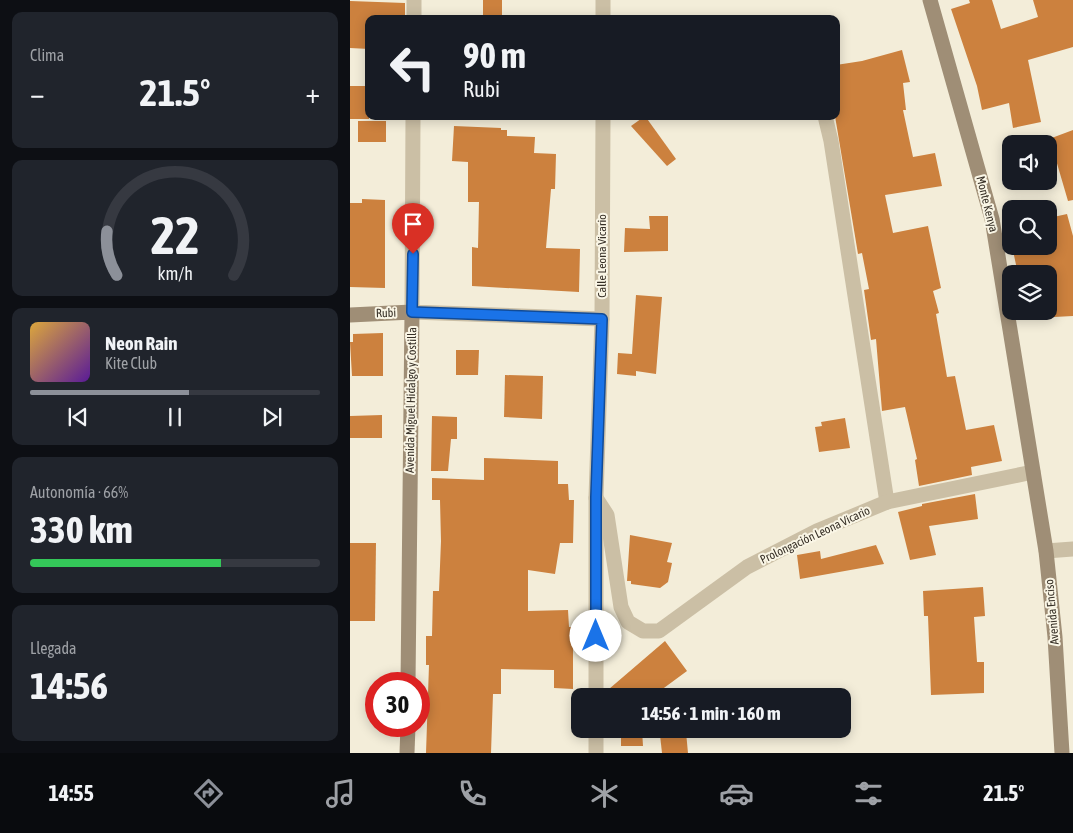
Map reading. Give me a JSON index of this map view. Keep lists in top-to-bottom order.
{
  "streets": {
    "main road": [
      "Monte Kenya",
      "Rubi",
      "Avenida Miguel Hidalgo y Costilla",
      "Avenida Enciso"
    ],
    "street": ["Calle Leona Vicario", "Prolongación Leona Vicario"]
  },
  "crossings": [
    ["Monte Kenya", "Prolongación Leona Vicario"],
    ["Monte Kenya", "Avenida Enciso"],
    ["Calle Leona Vicario", "Rubi"],
    ["Calle Leona Vicario", "Prolongación Leona Vicario"],
    ["Rubi", "Avenida Miguel Hidalgo y Costilla"],
    ["Prolongación Leona Vicario", "Avenida Enciso"]
  ],
  "page": {
    "tile": [
      "Clima",
      ["Autonomía · 66%", "330 km"],
      ["Llegada", "14:56"]
    ],
    "turn": ["90 m", "Rubi"],
    "heat": ["−", "21.5°", "+"],
    "song": ["Neon Rain", "Kite Club"],
    "limit": "30",
    "trip": "14:56 · 1 min · 160 m",
    "tabs": ["14:55", "21.5°"],
    "gauge": ["22", "km/h"]
  }
}
